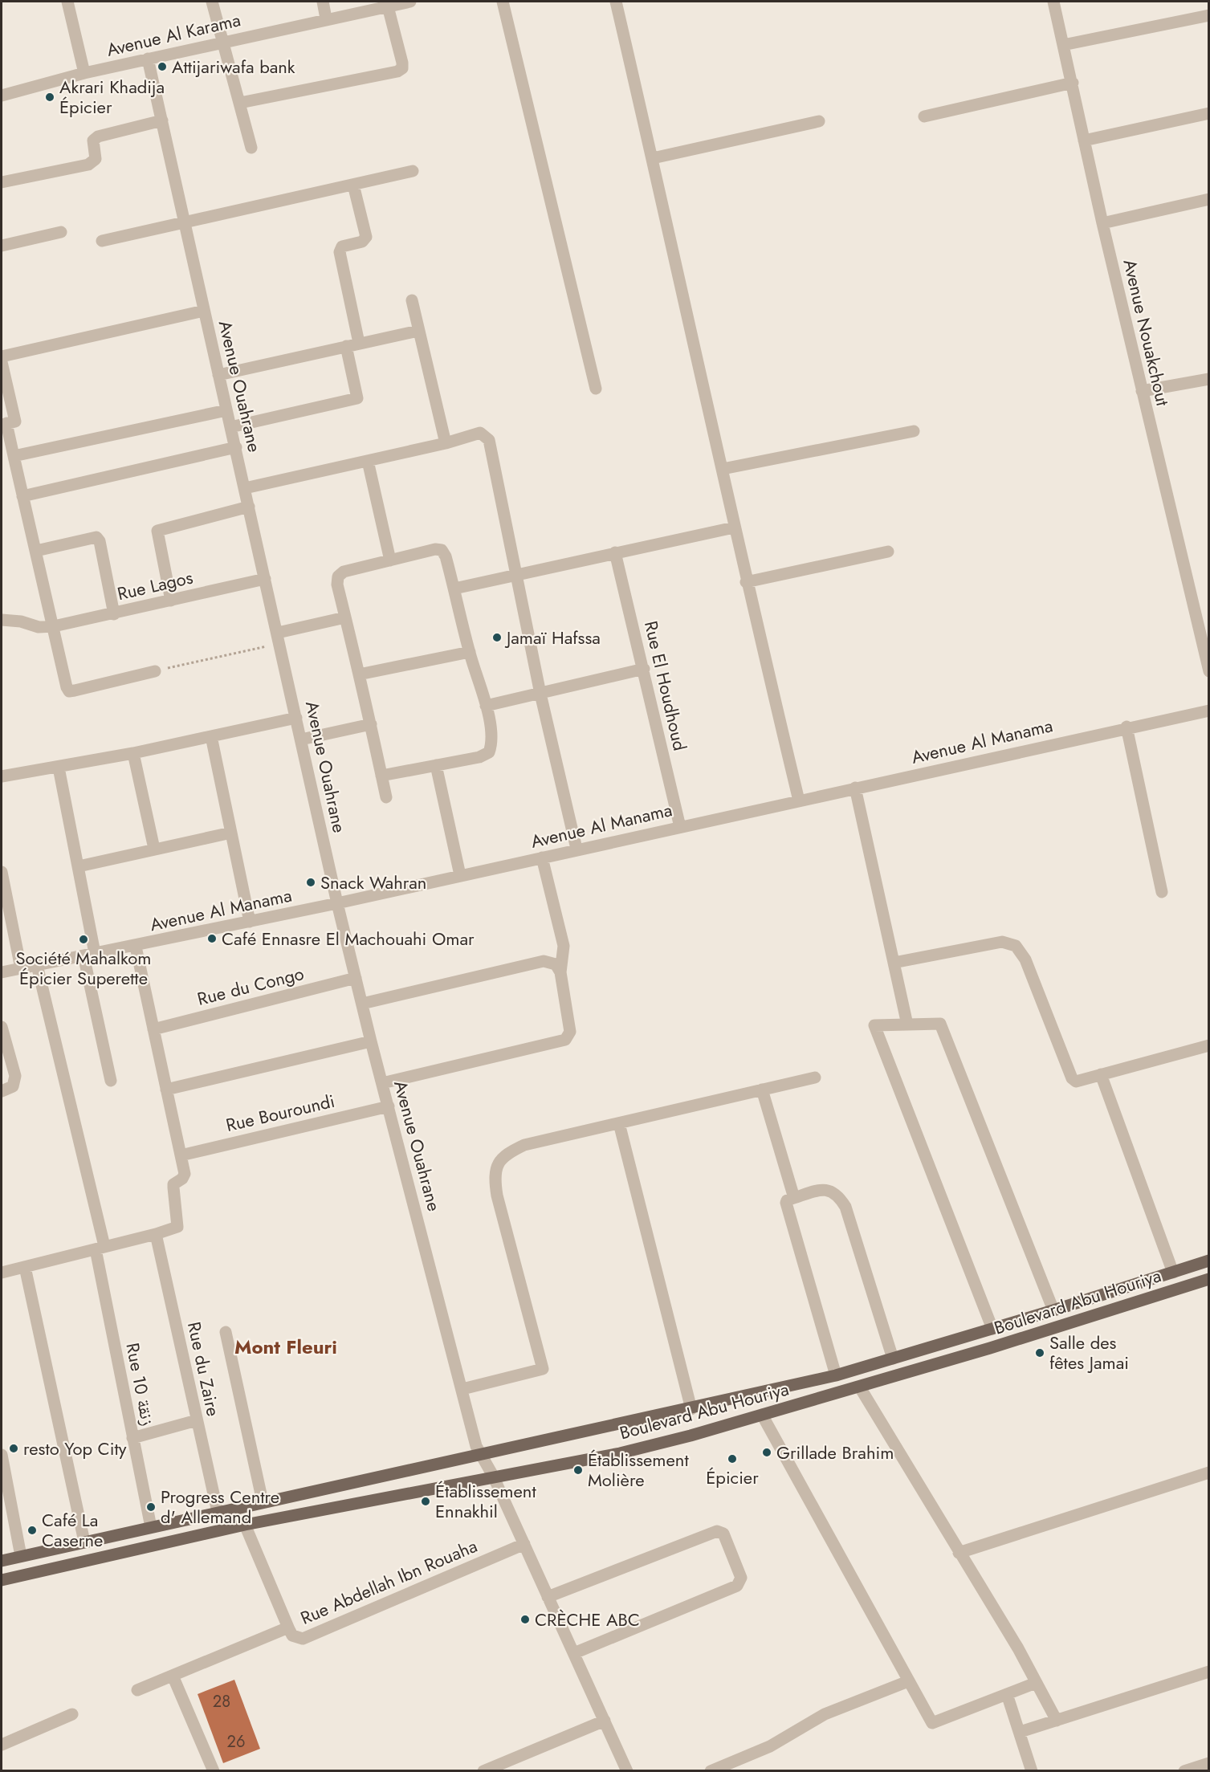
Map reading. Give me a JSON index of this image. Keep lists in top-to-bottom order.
{
  "streets": {
    "main road": ["Boulevard Abu Houriya"],
    "street": [
      "Avenue Al Karama",
      "Avenue Nouakchout",
      "Avenue Ouahrane",
      "Rue Lagos",
      "Rue El Houdhoud",
      "Avenue Al Manama",
      "Rue du Congo",
      "Rue Bouroundi",
      "Rue du Zaire",
      "Rue 10 زنقة",
      "Rue Abdellah Ibn Rouaha"
    ]
  },
  "crossings": [
    ["Avenue Al Karama", "Avenue Ouahrane"],
    ["Avenue Ouahrane", "Rue Lagos"],
    ["Avenue Ouahrane", "Avenue Al Manama"],
    ["Avenue Ouahrane", "Rue du Congo"],
    ["Avenue Ouahrane", "Rue Bouroundi"],
    ["Avenue Ouahrane", "Boulevard Abu Houriya"],
    ["Avenue Ouahrane", "Rue Abdellah Ibn Rouaha"],
    ["Rue El Houdhoud", "Avenue Al Manama"],
    ["Avenue Al Manama", "Rue 10 زنقة"],
    ["Boulevard Abu Houriya", "Rue du Zaire"],
    ["Boulevard Abu Houriya", "Rue 10 زنقة"]
  ],
  "districts": ["Mont Fleuri"],
  "places": [
    "Attijariwafa bank",
    "Akrari Khadija Épicier",
    "Jamaï Hafssa",
    "Snack Wahran",
    "Café Ennasre El Machouahi Omar",
    "Société Mahalkom Épicier Superette",
    "Salle des fêtes Jamai",
    "resto Yop City",
    "Grillade Brahim",
    "Épicier",
    "Établissement Molière",
    "Établissement Ennakhil",
    "Progress Centre d' Allemand",
    "Café La Caserne",
    "CRÈCHE ABC"
  ],
  "house_numbers": ["28", "26"]
}
